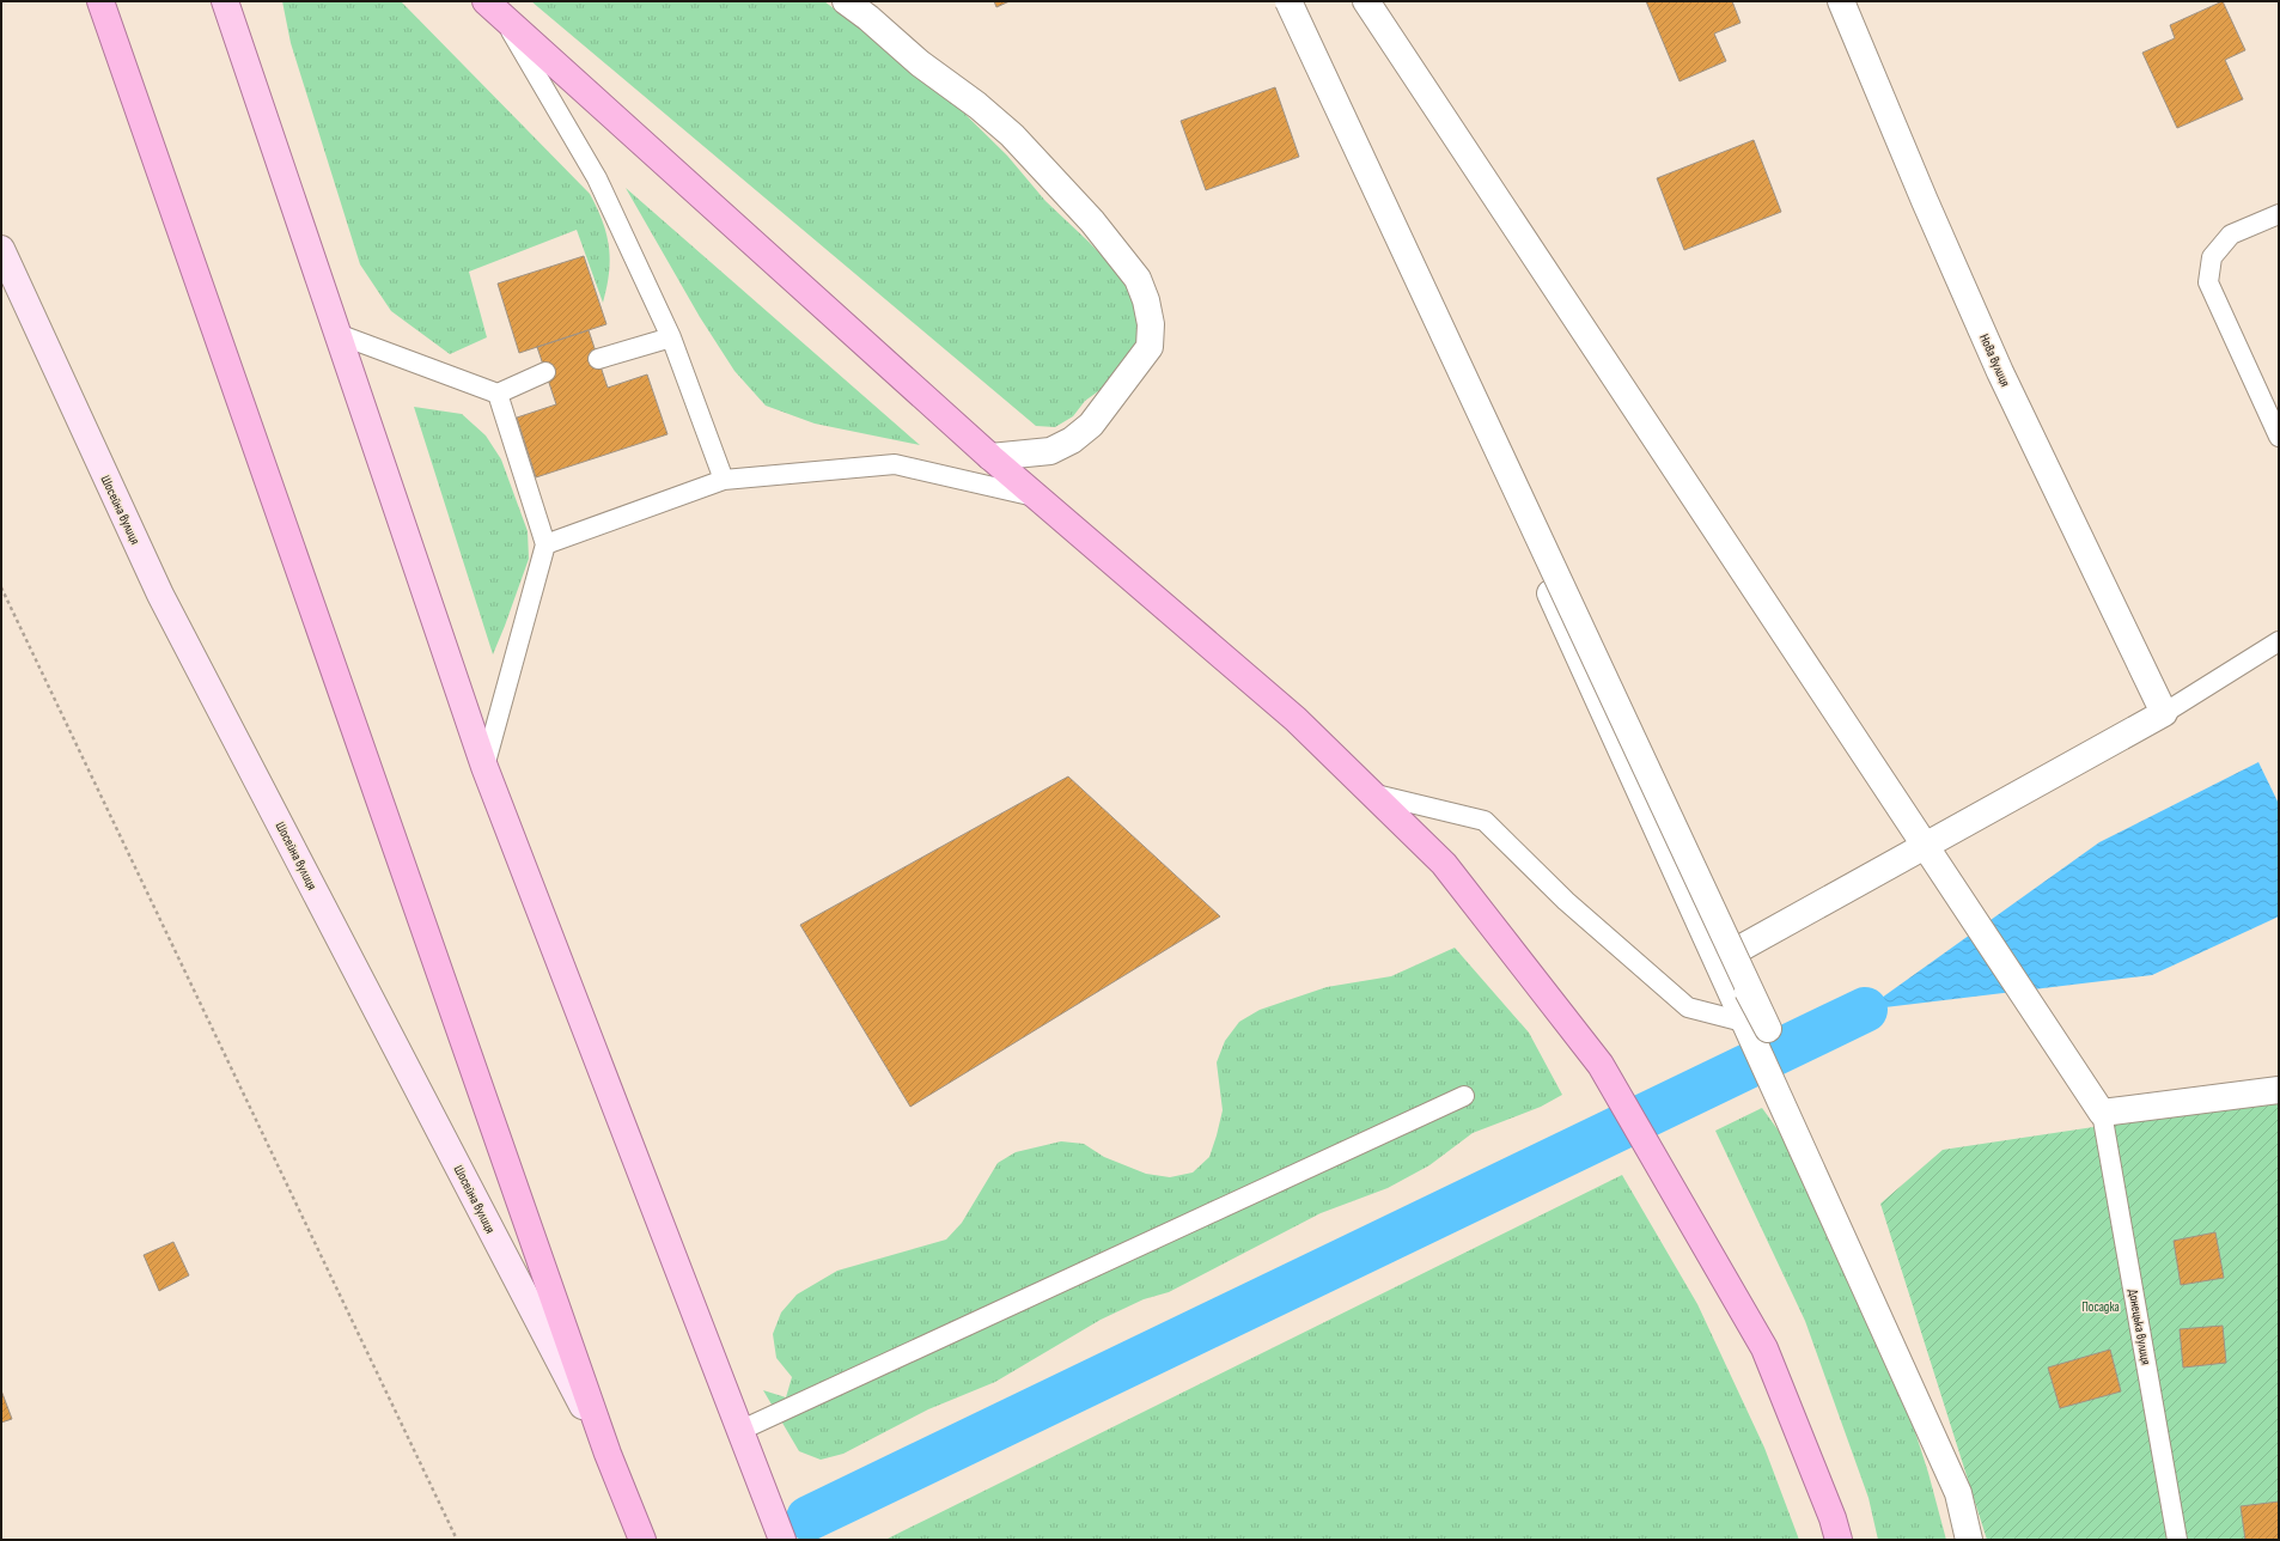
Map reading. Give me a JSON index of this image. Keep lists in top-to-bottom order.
{
  "streets": {
    "main road": ["Шосейна вулиця"],
    "street": ["Нова вулиця"],
    "lane": ["Донецька вулиця"]
  },
  "parks": ["Посадка"]
}
